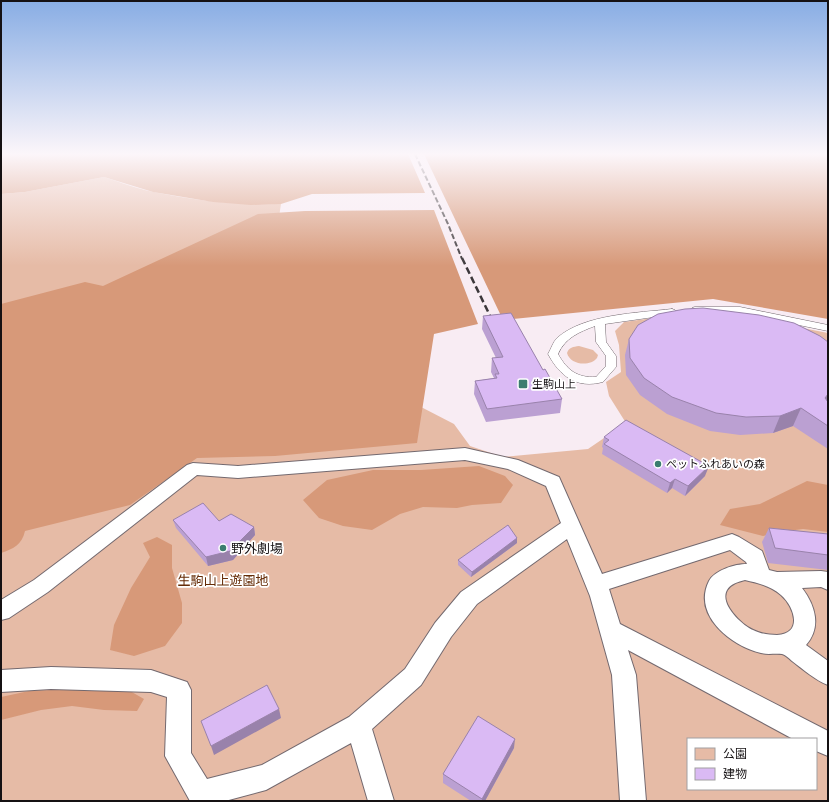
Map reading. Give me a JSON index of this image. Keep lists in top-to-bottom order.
{
  "parks": ["生駒山上遊園地"],
  "places": {
    "transit": ["生駒山上"],
    "other": ["ペットふれあいの森", "野外劇場"]
  },
  "legend": ["公園", "建物"]
}
